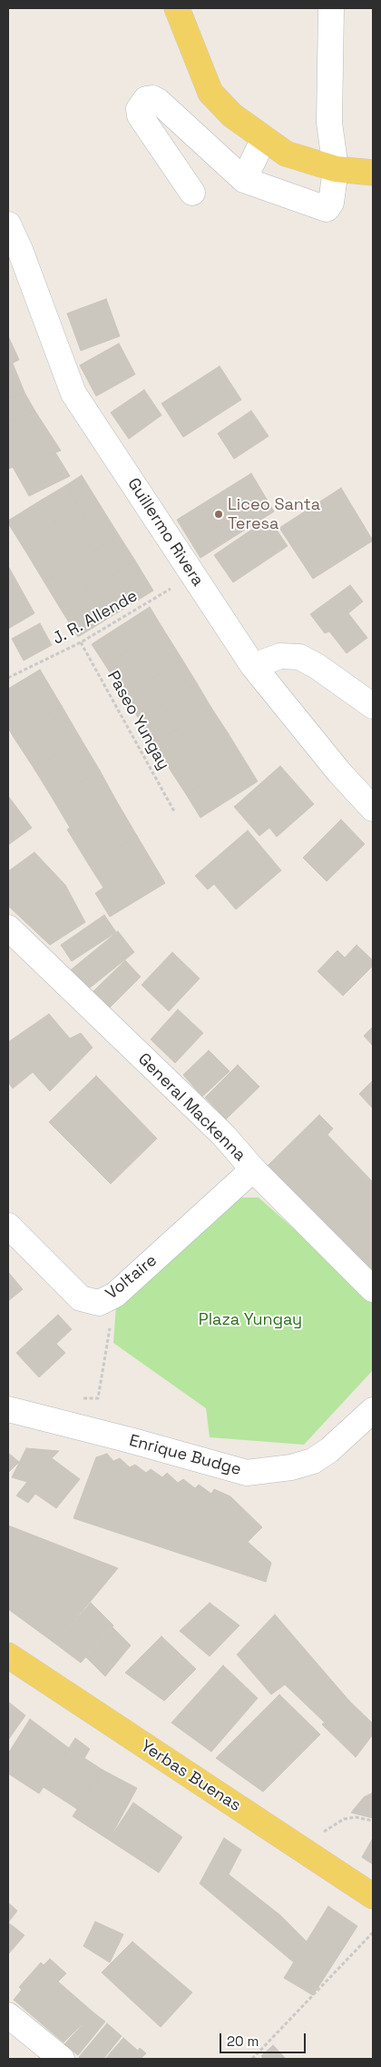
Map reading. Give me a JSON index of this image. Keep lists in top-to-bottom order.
{
  "streets": {
    "main road": ["Yerbas Buenas"],
    "street": [
      "Guillermo Rivera",
      "General Mackenna",
      "Voltaire",
      "Enrique Budge"
    ],
    "path": ["J. R. Allende", "Paseo Yungay"]
  },
  "crossings": [
    ["Guillermo Rivera", "J. R. Allende"],
    ["J. R. Allende", "Paseo Yungay"],
    ["General Mackenna", "Voltaire"]
  ],
  "parks": ["Plaza Yungay"],
  "places": ["Liceo Santa Teresa"],
  "scale_bar": "20 m"
}
